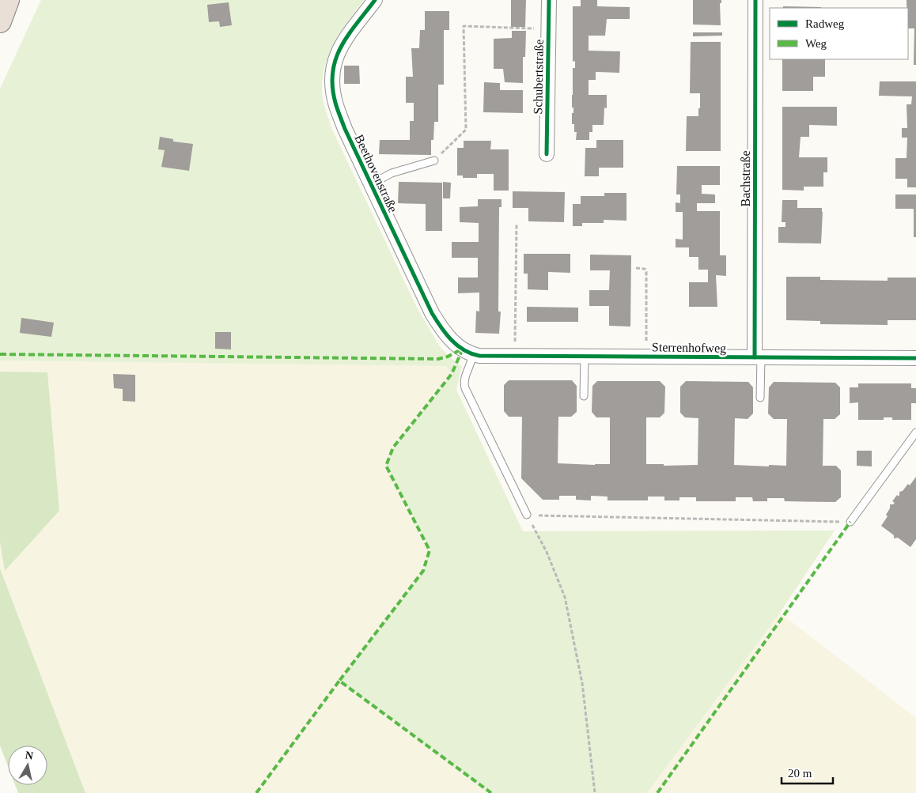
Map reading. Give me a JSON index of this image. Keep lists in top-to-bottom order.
{
  "streets": {
    "street": [
      "Schubertstraße",
      "Beethovenstraße",
      "Bachstraße",
      "Sterrenhofweg"
    ]
  },
  "crossings": [
    ["Beethovenstraße", "Sterrenhofweg"],
    ["Bachstraße", "Sterrenhofweg"]
  ],
  "legend": ["Radweg", "Weg"],
  "scale_bar": "20 m",
  "north": "top"
}
